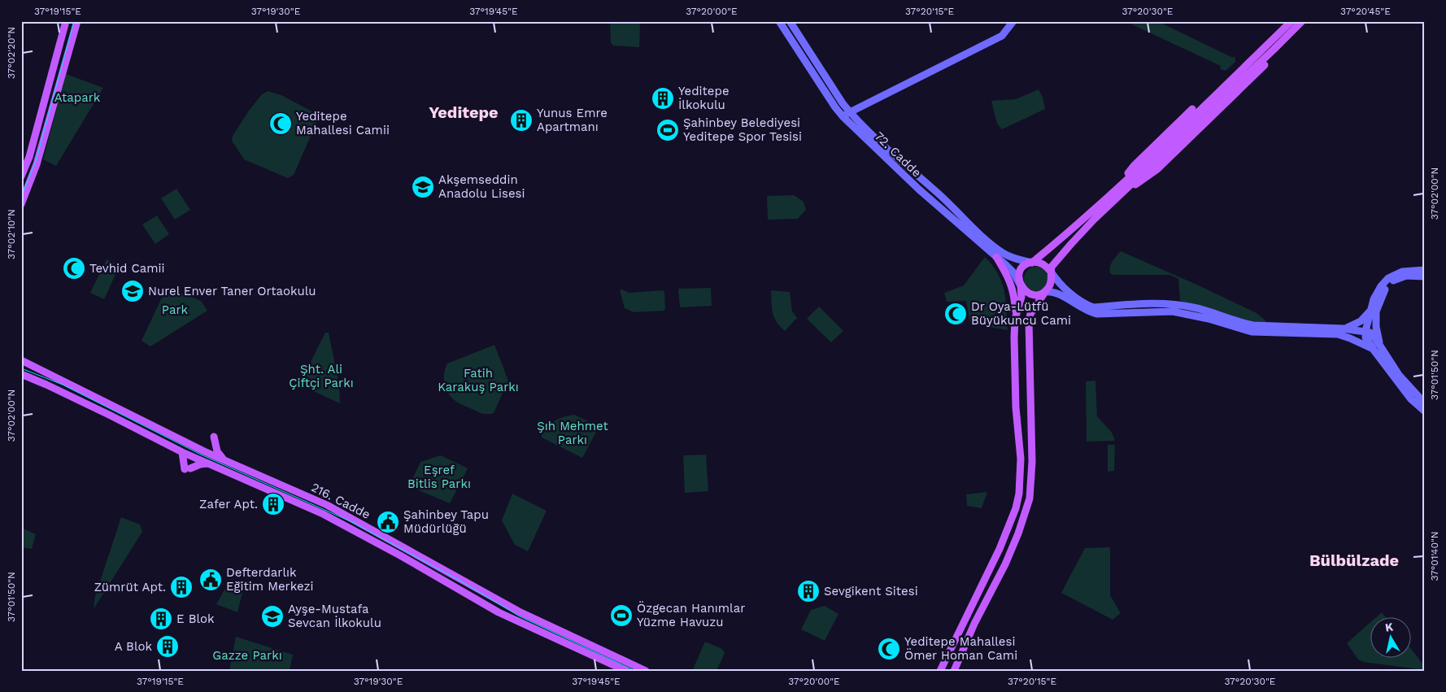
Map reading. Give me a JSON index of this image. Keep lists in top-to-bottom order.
{
  "streets": {
    "main road": ["72. Cadde", "216. Cadde"]
  },
  "districts": ["Yeditepe", "Bülbülzade"],
  "parks": [
    "Atapark",
    "Park",
    "Şht. Ali Çiftçi Parkı",
    "Fatih Karakuş Parkı",
    "Şıh Mehmet Parkı",
    "Eşref Bitlis Parkı",
    "Gazze Parkı"
  ],
  "places": {
    "building": [
      "Yeditepe İlkokulu",
      "Yunus Emre Apartmanı",
      "Zafer Apt.",
      "Zümrüt Apt.",
      "Sevgikent Sitesi",
      "E Blok",
      "A Blok"
    ],
    "mosque": [
      "Yeditepe Mahallesi Camii",
      "Tevhid Camii",
      "Dr Oya-Lütfü Büyükuncu Cami",
      "Yeditepe Mahallesi Ömer Homan Cami"
    ],
    "sports": ["Şahinbey Belediyesi Yeditepe Spor Tesisi", "Özgecan Hanımlar Yüzme Havuzu"],
    "school or university": ["Akşemseddin Anadolu Lisesi", "Nurel Enver Taner Ortaokulu", "Ayşe-Mustafa Sevcan İlkokulu"],
    "public building": ["Şahinbey Tapu Müdürlüğü", "Defterdarlık Eğitim Merkezi"]
  },
  "north": "top",
  "coordinates": [
    "37°19'15\"E",
    "37°19'30\"E",
    "37°19'45\"E",
    "37°20'00\"E",
    "37°20'15\"E",
    "37°20'30\"E",
    "37°20'45\"E",
    "37°02'20\"N",
    "37°02'00\"N",
    "37°02'10\"N",
    "37°01'50\"N",
    "37°01'40\"N"
  ]
}
